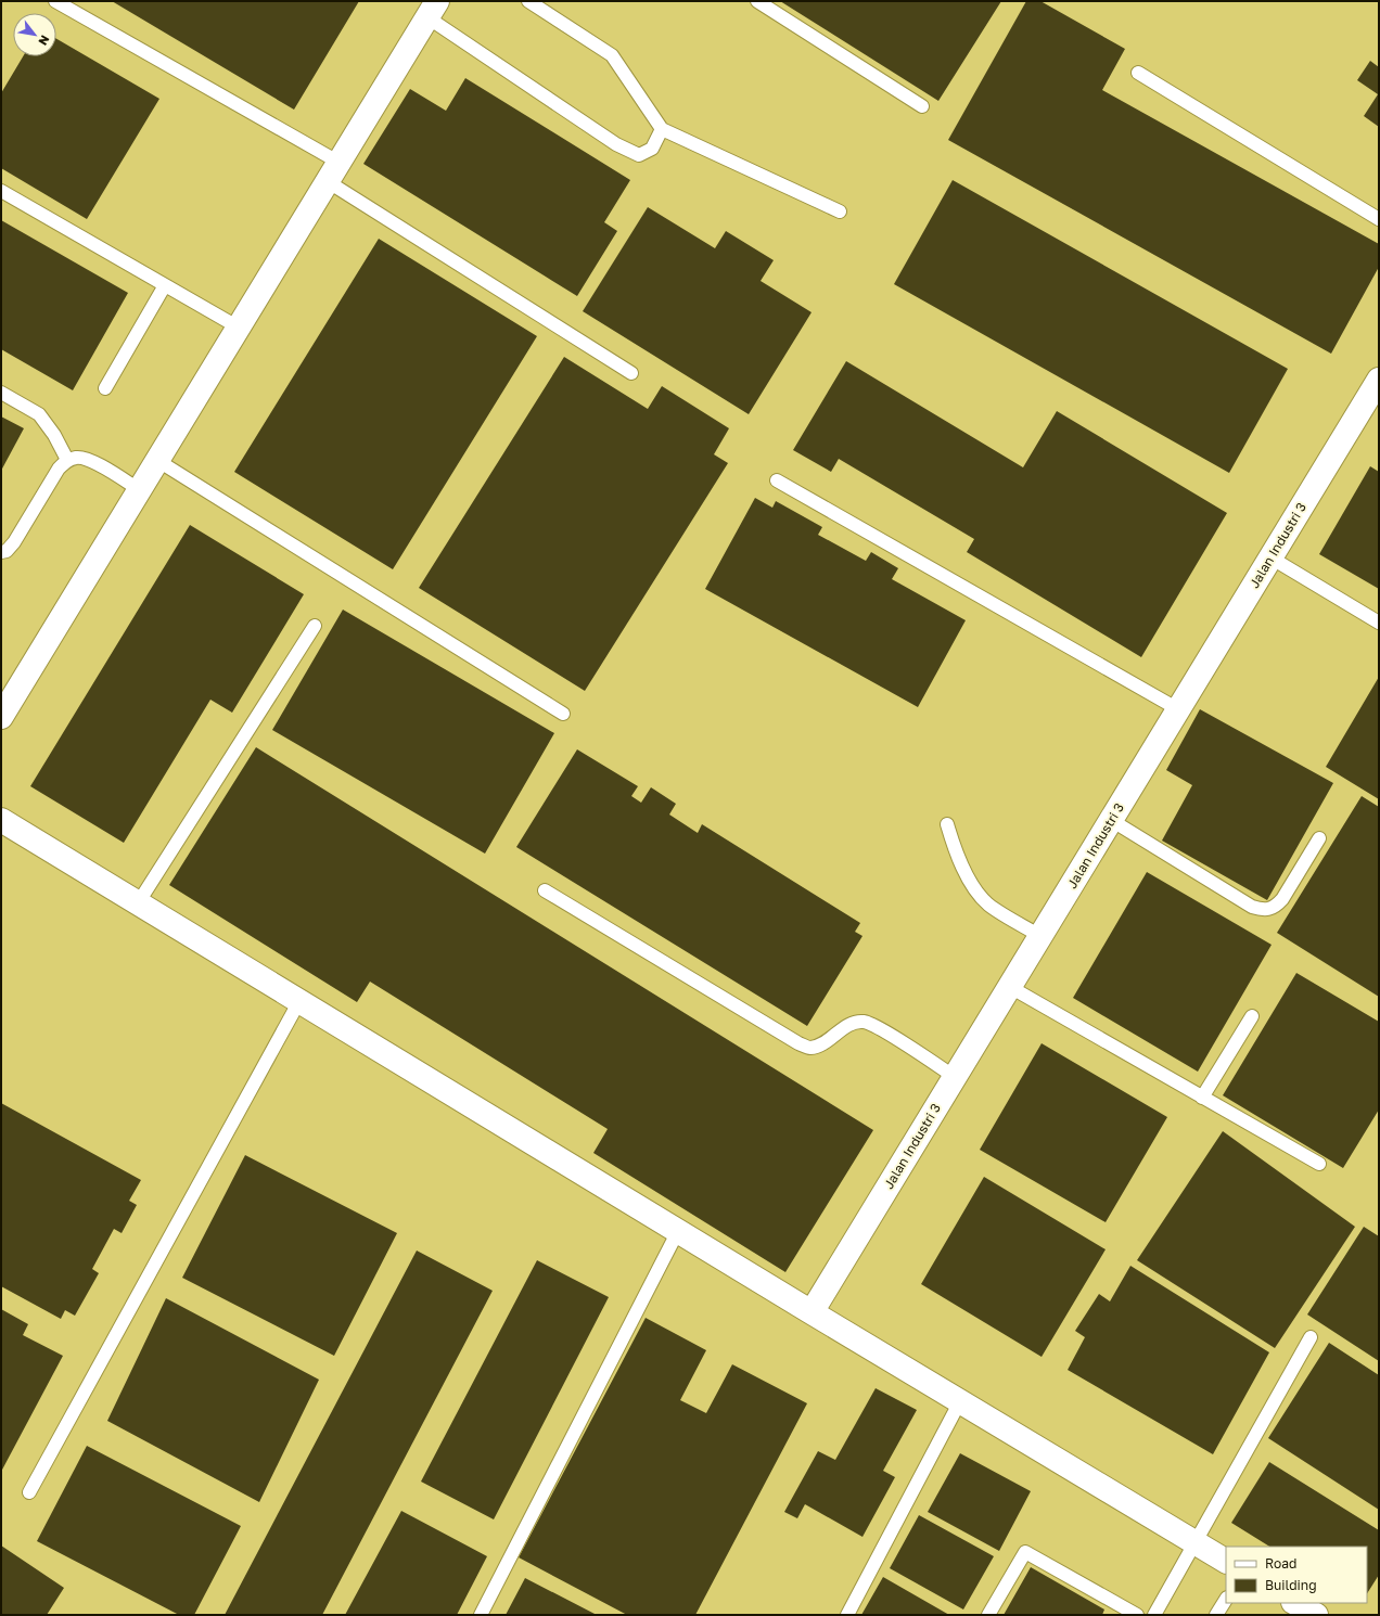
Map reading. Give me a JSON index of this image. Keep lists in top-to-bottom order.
{
  "streets": {
    "street": ["Jalan Industri 3"]
  },
  "legend": ["Road", "Building"],
  "north": "bottom right"
}
